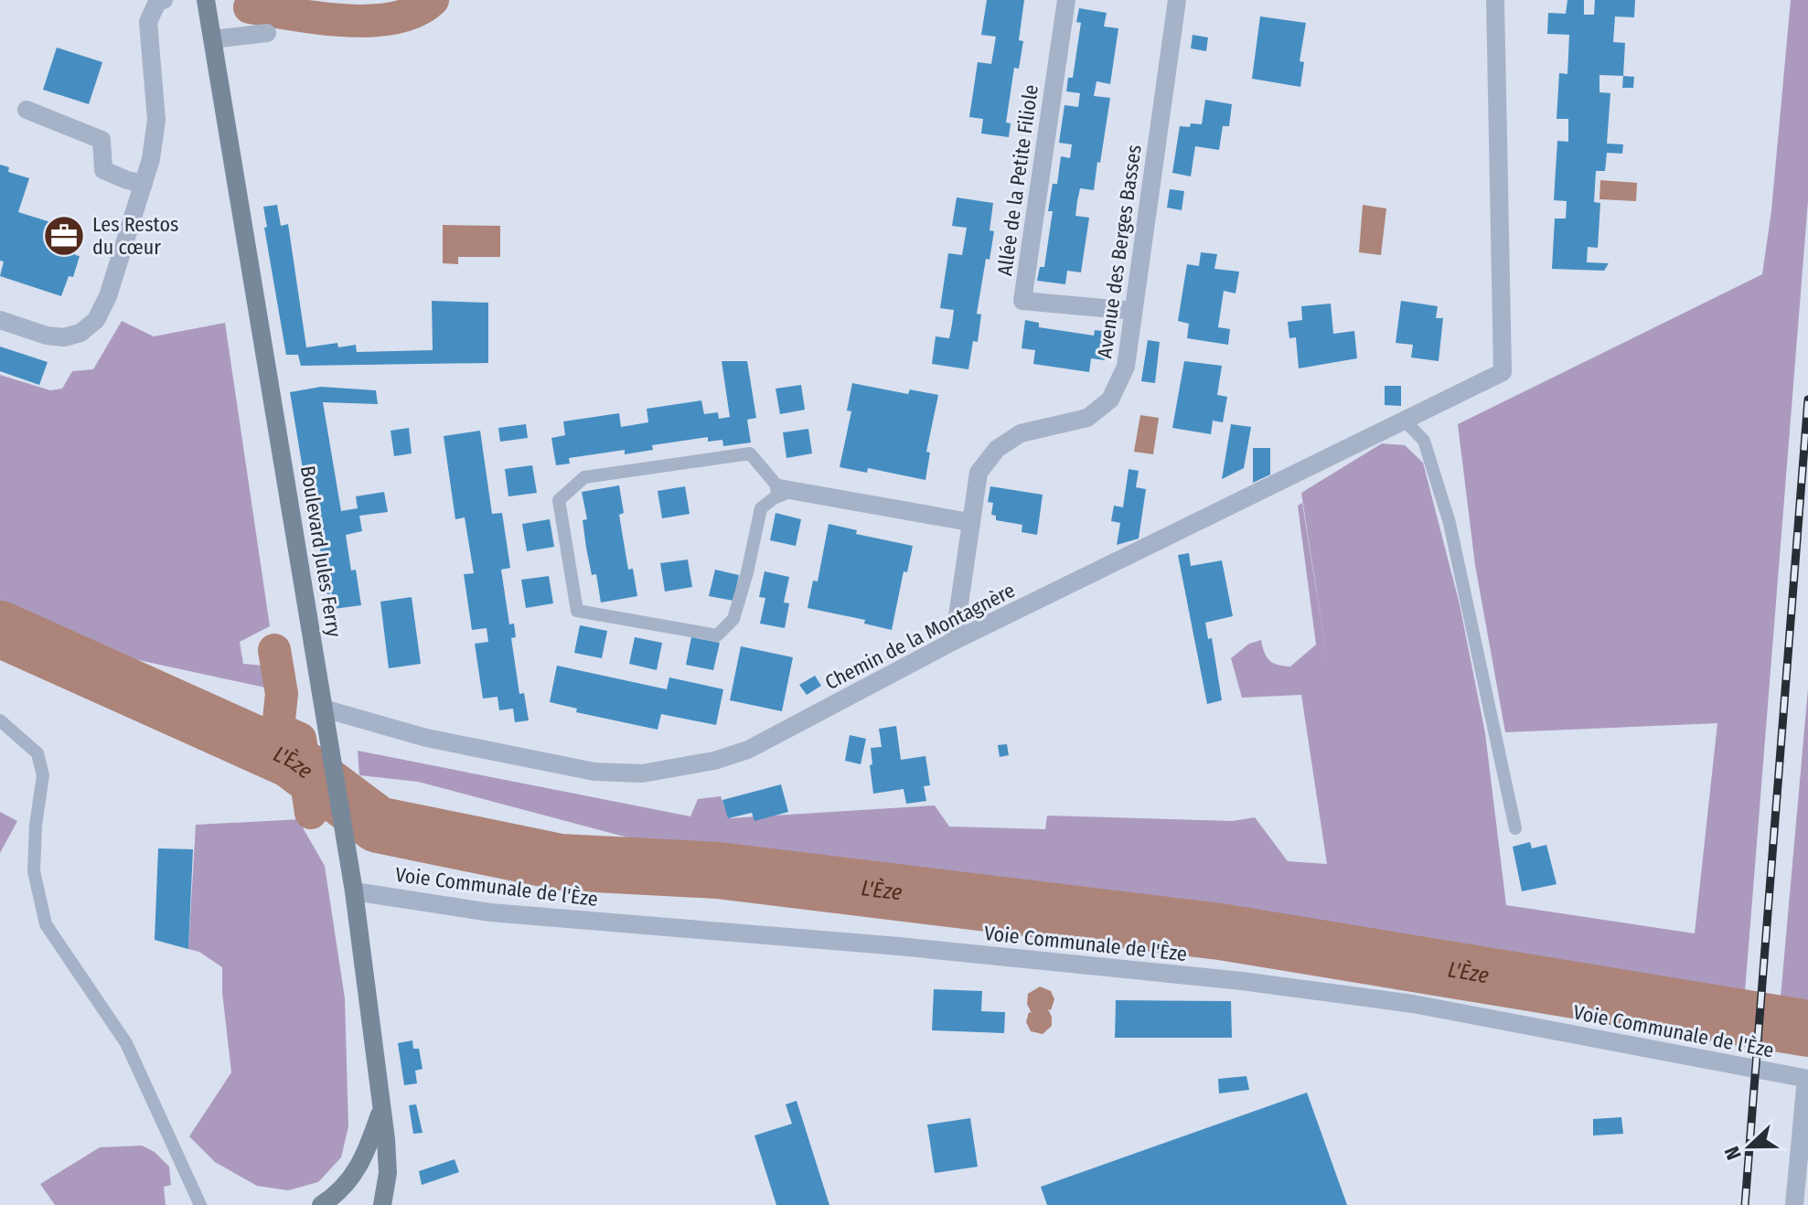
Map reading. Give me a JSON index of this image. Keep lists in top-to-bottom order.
{
  "streets": {
    "main road": ["Boulevard Jules Ferry"],
    "street": [
      "Allée de la Petite Filiole",
      "Avenue des Berges Basses",
      "Chemin de la Montagnère",
      "Voie Communale de l'Èze"
    ]
  },
  "crossings": [
    ["Allée de la Petite Filiole", "Avenue des Berges Basses"],
    ["Avenue des Berges Basses", "Chemin de la Montagnère"],
    ["Boulevard Jules Ferry", "Chemin de la Montagnère"],
    ["Boulevard Jules Ferry", "Voie Communale de l'Èze"]
  ],
  "water": ["L'Èze"],
  "places": {
    "office": ["Les Restos du cœur"]
  },
  "north": "left"
}
